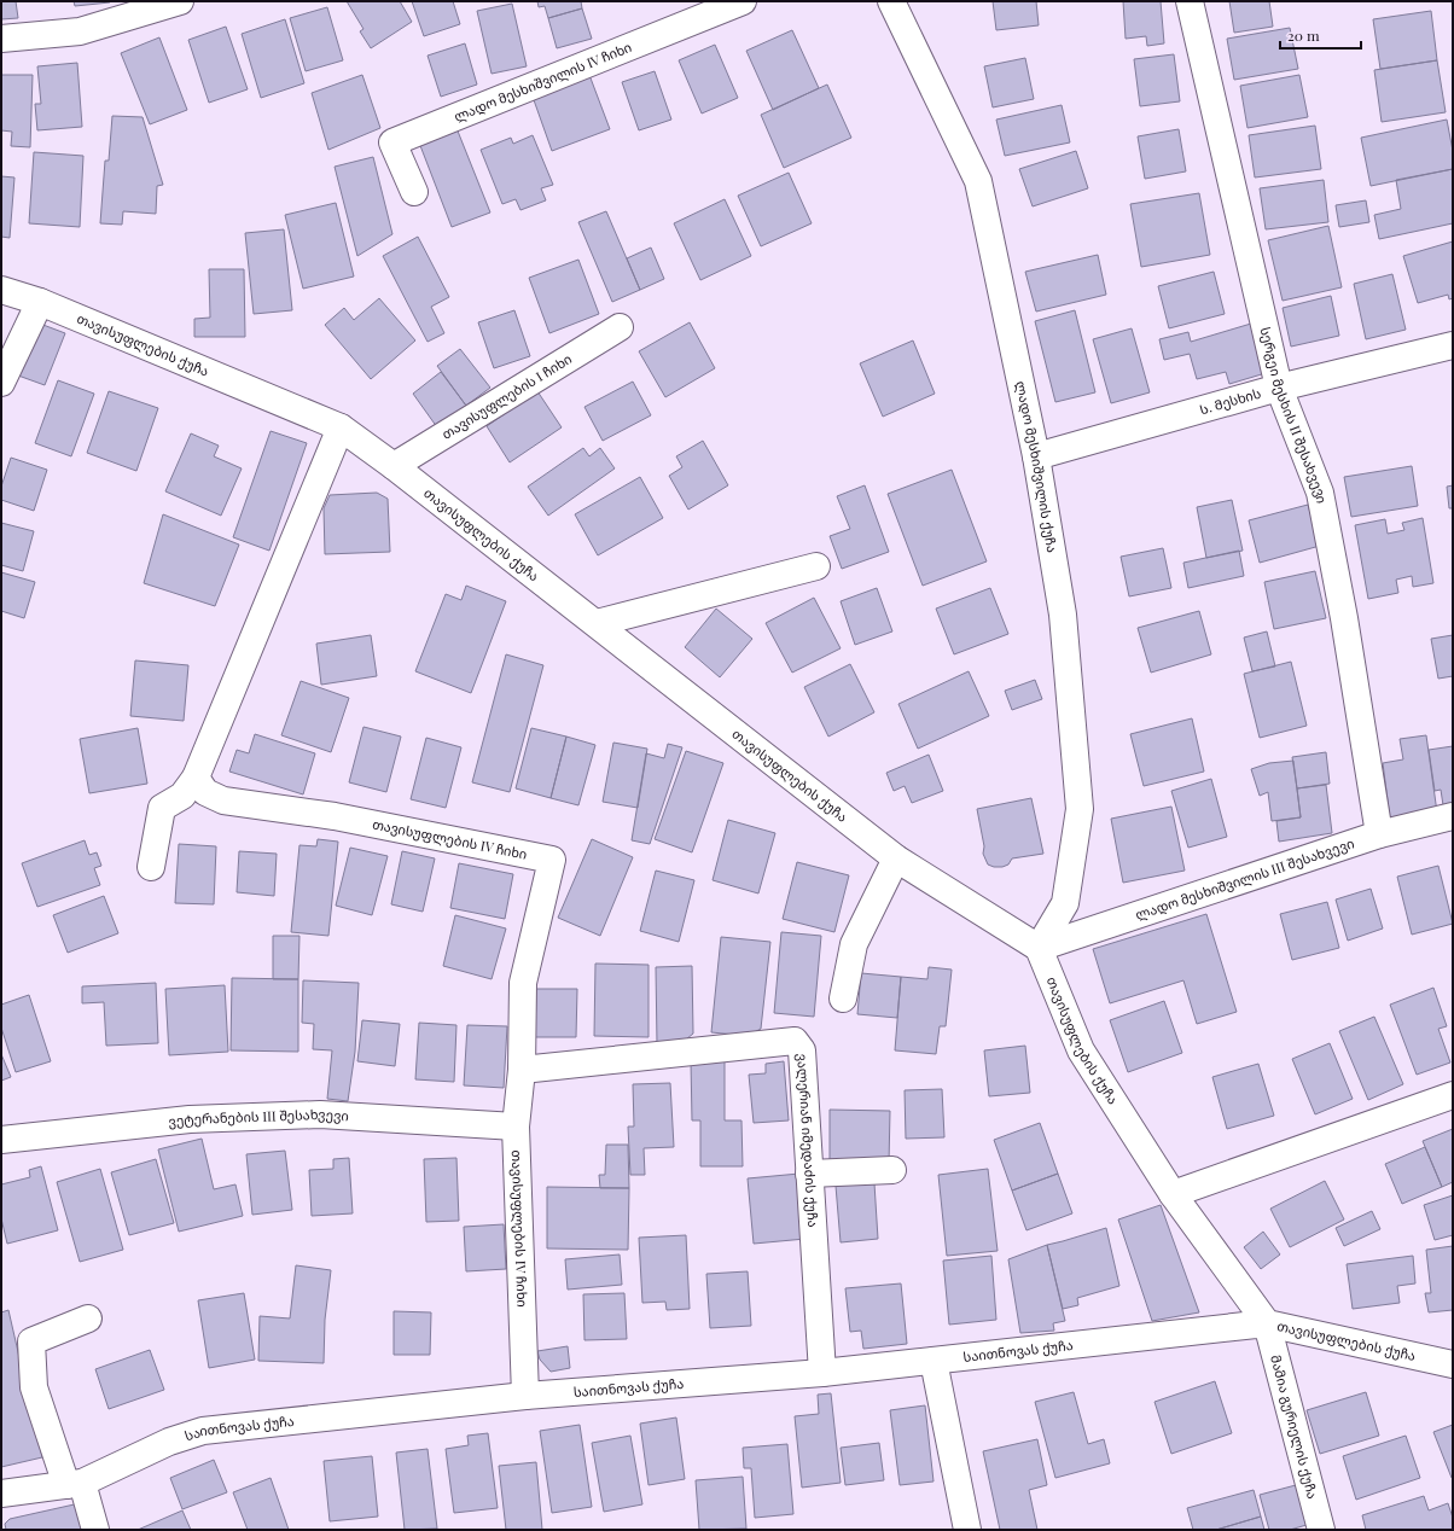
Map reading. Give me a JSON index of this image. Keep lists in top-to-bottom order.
{
  "streets": {
    "street": [
      "ლადო მესხიშვილის IV ჩიხი",
      "თავისუფლების ქუჩა",
      "თავისუფლების I ჩიხი",
      "Ს. Მესხის",
      "სერგეი მესხის II შესახვევი",
      "ლადო მესხიშვილის ქუჩა",
      "თავისუფლების IV ჩიხი",
      "ლადო მესხიშვილის III შესახვევი",
      "ვეტერანების III შესახვევი",
      "ვალერიან იმედაძის ქუჩა",
      "საითნოვას ქუჩა",
      "მამია გურიელის ქუჩა"
    ]
  },
  "crossings": [
    ["თავისუფლების ქუჩა", "თავისუფლების I ჩიხი"],
    ["თავისუფლების ქუჩა", "ლადო მესხიშვილის ქუჩა"],
    ["თავისუფლების ქუჩა", "ლადო მესხიშვილის III შესახვევი"],
    ["თავისუფლების ქუჩა", "საითნოვას ქუჩა"],
    ["თავისუფლების ქუჩა", "მამია გურიელის ქუჩა"],
    ["Ს. Მესხის", "სერგეი მესხის II შესახვევი"],
    ["Ს. Მესხის", "ლადო მესხიშვილის ქუჩა"],
    ["სერგეი მესხის II შესახვევი", "ლადო მესხიშვილის III შესახვევი"],
    ["ლადო მესხიშვილის ქუჩა", "ლადო მესხიშვილის III შესახვევი"],
    ["თავისუფლების IV ჩიხი", "ვეტერანების III შესახვევი"],
    ["თავისუფლების IV ჩიხი", "ვალერიან იმედაძის ქუჩა"],
    ["თავისუფლების IV ჩიხი", "საითნოვას ქუჩა"],
    ["ვალერიან იმედაძის ქუჩა", "საითნოვას ქუჩა"],
    ["საითნოვას ქუჩა", "მამია გურიელის ქუჩა"]
  ],
  "scale_bar": "20 m"
}
